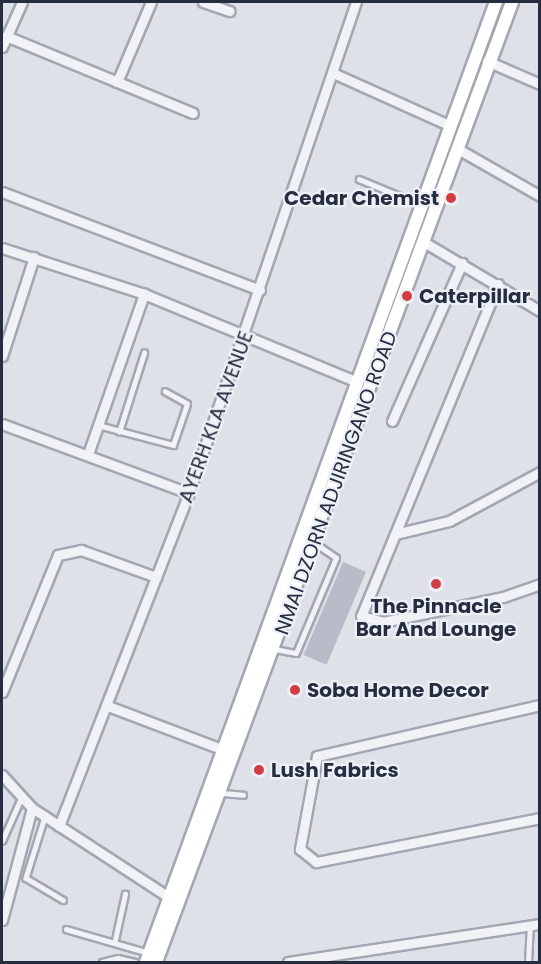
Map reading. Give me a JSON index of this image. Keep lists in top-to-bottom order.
{
  "streets": {
    "main road": ["NMAI DZORN ADJIRINGANO ROAD"],
    "street": ["AYERH KLA AVENUE"]
  },
  "places": [
    "Cedar Chemist",
    "Caterpillar",
    "The Pinnacle Bar And Lounge",
    "Soba Home Decor",
    "Lush Fabrics"
  ]
}
